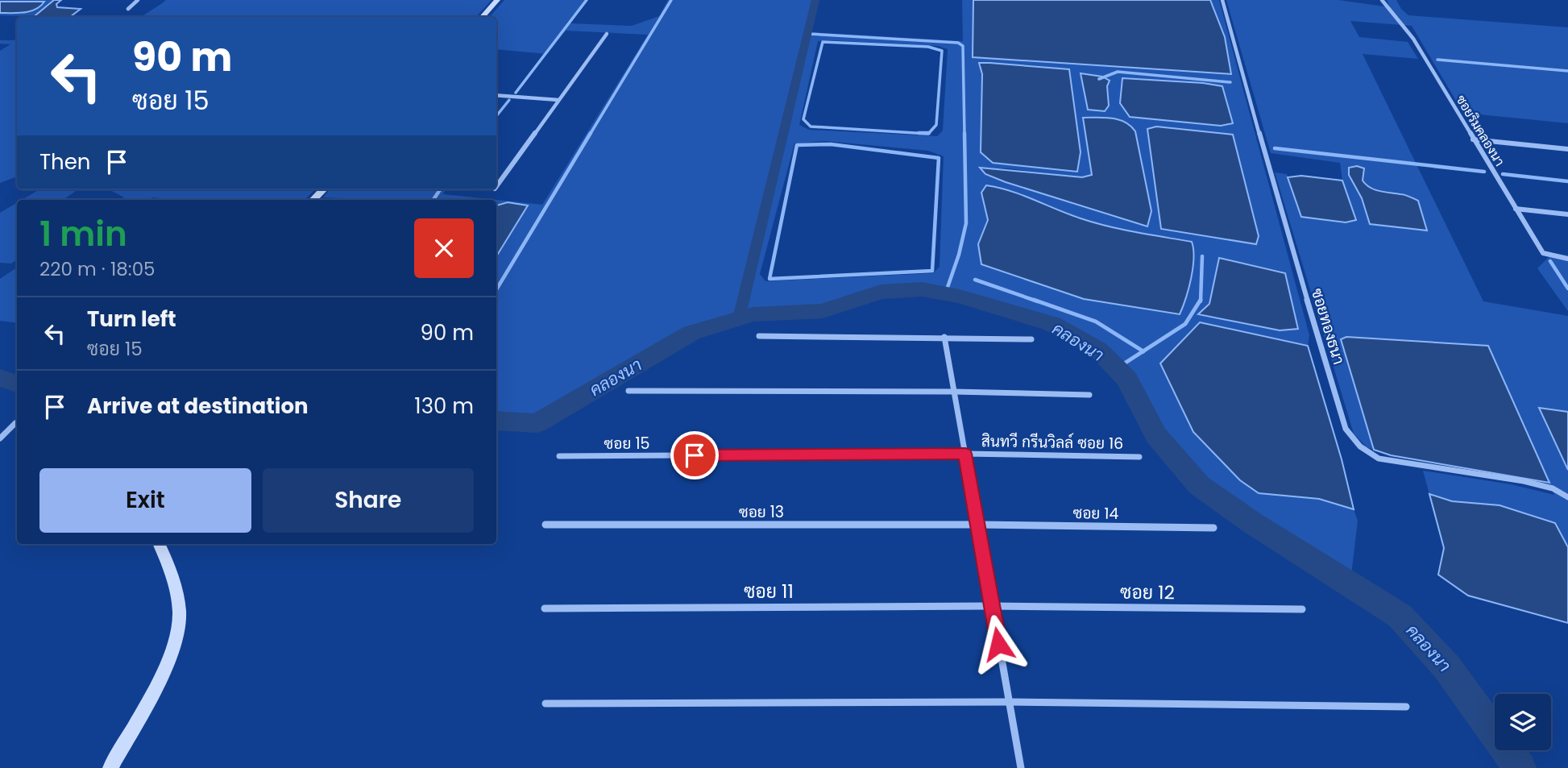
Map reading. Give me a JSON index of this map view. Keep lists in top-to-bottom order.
{
  "streets": {
    "street": [
      "ซอยริมคลองนา",
      "ซอยทองธนา",
      "สินทวี กรีนวิลล์ ซอย 16",
      "ซอย 15",
      "ซอย 13",
      "ซอย 14",
      "ซอย 11",
      "ซอย 12"
    ]
  },
  "crossings": [
    ["สินทวี กรีนวิลล์ ซอย 16", "ซอย 15"],
    ["ซอย 13", "ซอย 14"],
    ["ซอย 11", "ซอย 12"]
  ],
  "water": ["คลองนา"],
  "page": {
    "turn": ["90 m", "ซอย 15"],
    "then": "Then",
    "heading": ["1 min", "220 m · 18:05"],
    "list": [
      {
        "name": "Turn left",
        "note": "ซอย 15",
        "value": "90 m"
      },
      {
        "name": "Arrive at destination",
        "value": "130 m"
      }
    ],
    "buttons": ["Exit", "Share"]
  }
}
